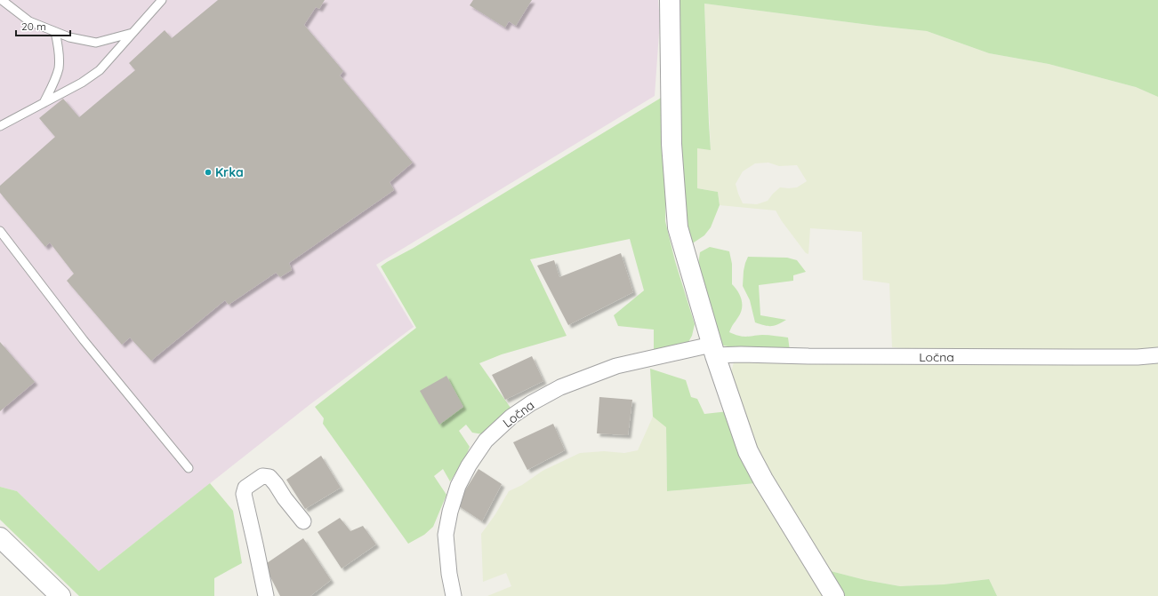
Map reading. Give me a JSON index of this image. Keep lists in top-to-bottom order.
{
  "streets": {
    "street": ["Ločna"]
  },
  "places": ["Krka"],
  "scale_bar": "20 m"
}
